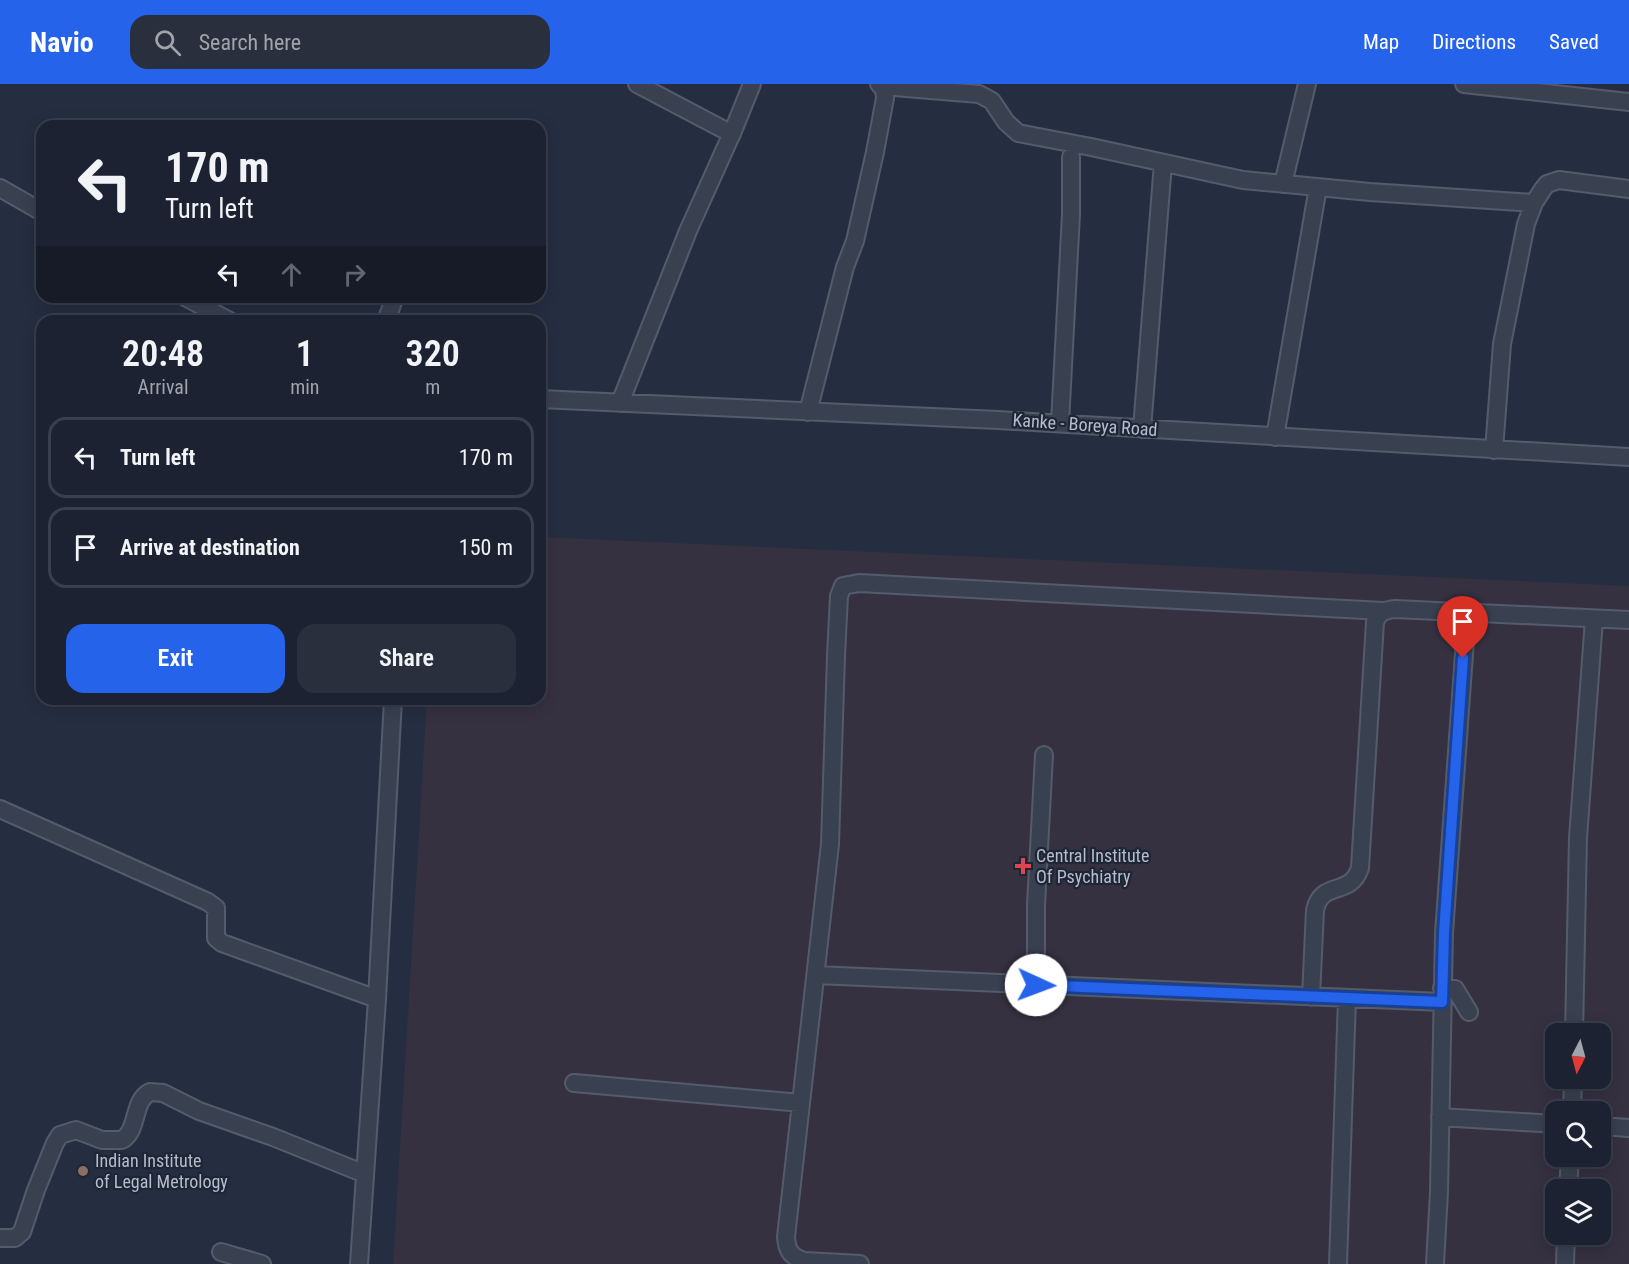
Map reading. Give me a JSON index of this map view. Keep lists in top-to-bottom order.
{
  "streets": {
    "street": ["Kanke - Boreya Road"]
  },
  "places": {
    "health": ["Central Institute Of Psychiatry"],
    "other": ["Indian Institute of Legal Metrology"]
  },
  "north": "bottom",
  "page": {
    "header": "Navio",
    "search": "Search here",
    "nav": ["Map", "Directions", "Saved"],
    "turn": ["170 m", "Turn left"],
    "eta": [
      "20:48",
      "Arrival",
      "1",
      "min",
      "320",
      "m"
    ],
    "list": [
      {
        "name": "Turn left",
        "value": "170 m"
      },
      {
        "name": "Arrive at destination",
        "value": "150 m"
      }
    ],
    "buttons": ["Exit", "Share"]
  }
}
